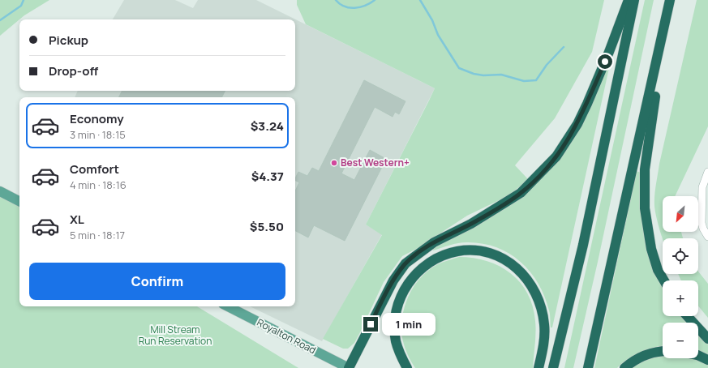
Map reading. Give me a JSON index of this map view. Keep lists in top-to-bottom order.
{
  "streets": {
    "main road": ["Royalton Road"]
  },
  "parks": ["Mill Stream Run Reservation"],
  "places": ["Best Western+"],
  "north": "bottom left",
  "page": {
    "banner": ["Pickup", "Drop-off"],
    "list": [
      {
        "name": "Economy",
        "note": "3 min · 18:15",
        "value": "$3.24"
      },
      {
        "name": "Comfort",
        "note": "4 min · 18:16",
        "value": "$4.37"
      },
      {
        "name": "XL",
        "note": "5 min · 18:17",
        "value": "$5.50"
      }
    ],
    "map_buttons": ["+", "−"],
    "buttons": "Confirm",
    "bubble": "1 min"
  }
}
